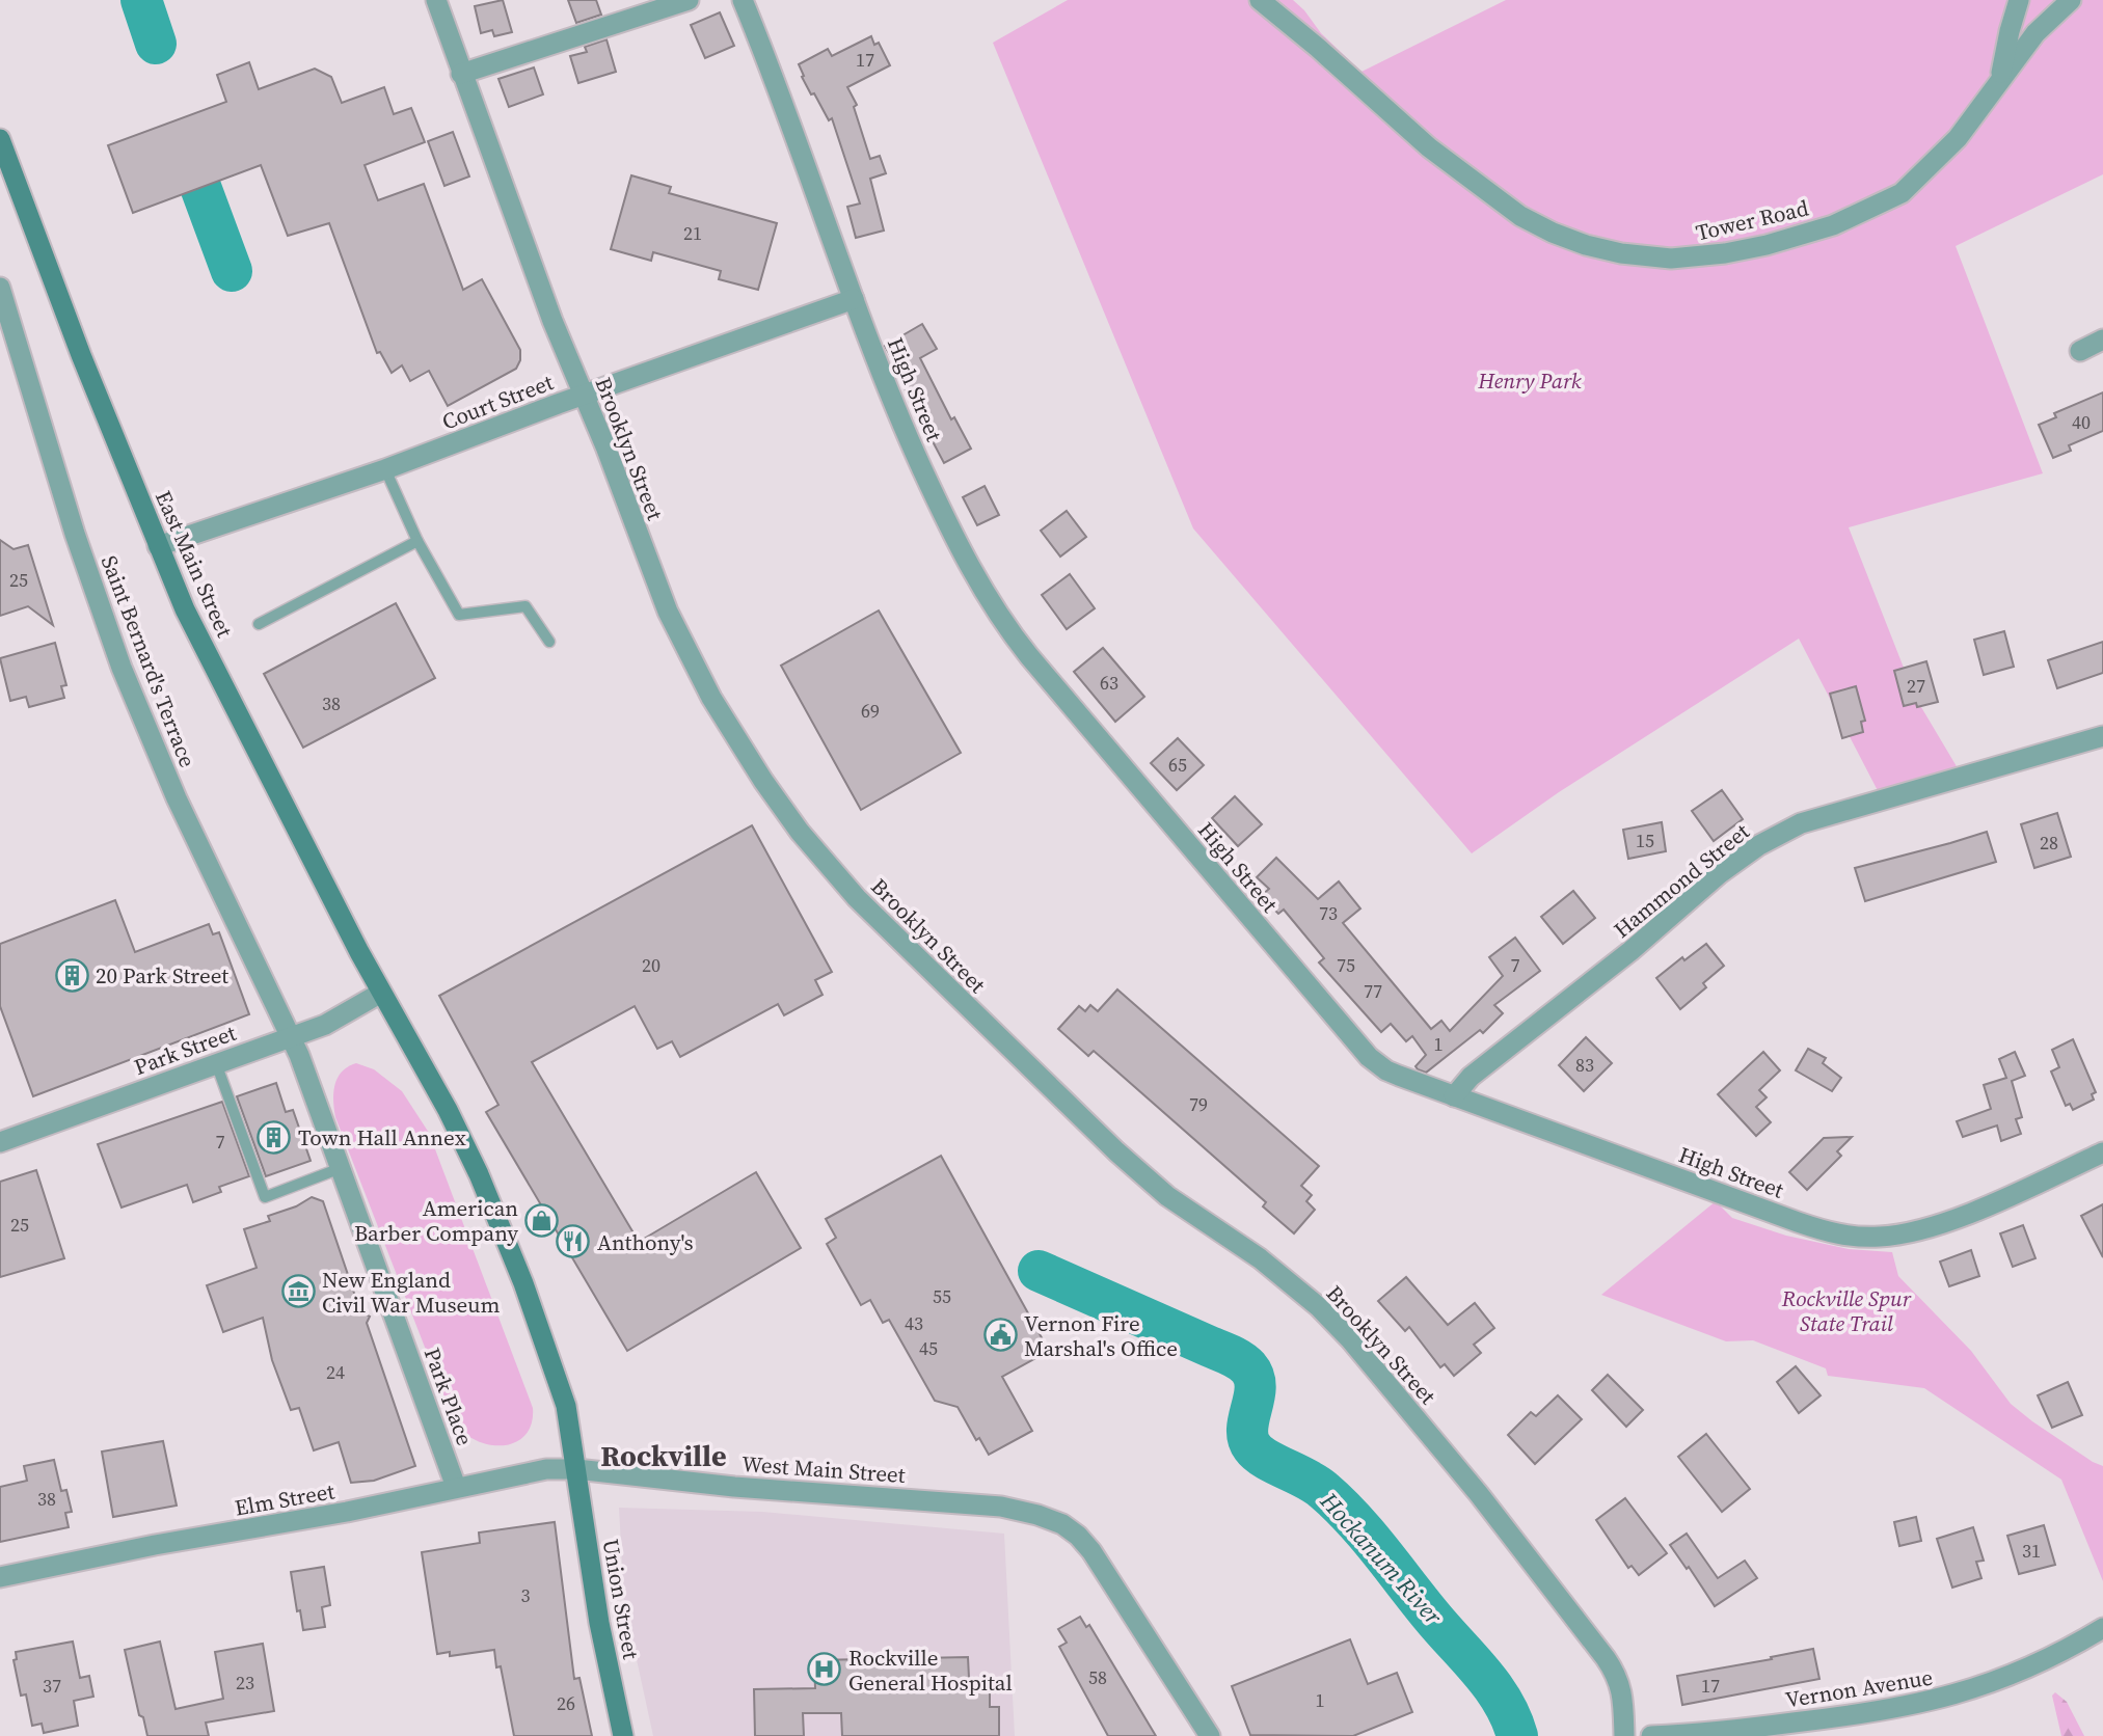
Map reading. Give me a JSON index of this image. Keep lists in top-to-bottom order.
{
  "streets": {
    "main road": ["East Main Street", "Union Street"],
    "street": [
      "Tower Road",
      "High Street",
      "Court Street",
      "Brooklyn Street",
      "Saint Bernard's Terrace",
      "Hammond Street",
      "Park Street",
      "Park Place",
      "West Main Street",
      "Elm Street",
      "Vernon Avenue"
    ]
  },
  "crossings": [
    ["High Street", "Court Street"],
    ["High Street", "Hammond Street"],
    ["Court Street", "Brooklyn Street"],
    ["Court Street", "East Main Street"],
    ["East Main Street", "Park Street"],
    ["Saint Bernard's Terrace", "Park Street"],
    ["Saint Bernard's Terrace", "Park Place"],
    ["Park Street", "Park Place"],
    ["Park Place", "Elm Street"],
    ["West Main Street", "Elm Street"],
    ["West Main Street", "Union Street"],
    ["Elm Street", "Union Street"]
  ],
  "districts": ["Rockville"],
  "water": ["Hockanum River"],
  "parks": ["Henry Park", "Rockville Spur State Trail"],
  "places": {
    "building": ["20 Park Street", "Town Hall Annex"],
    "shop": ["American Barber Company"],
    "restaurant": ["Anthony's"],
    "museum": ["New England Civil War Museum"],
    "public building": ["Vernon Fire Marshal's Office"],
    "hospital": ["Rockville General Hospital"]
  },
  "house_numbers": [
    "17",
    "21",
    "40",
    "25",
    "63",
    "27",
    "38",
    "69",
    "65",
    "15",
    "28",
    "73",
    "20",
    "75",
    "7",
    "77",
    "1",
    "83",
    "79",
    "7",
    "25",
    "55",
    "43",
    "45",
    "24",
    "38",
    "31",
    "3",
    "58",
    "23",
    "37",
    "17",
    "1",
    "26"
  ]
}
